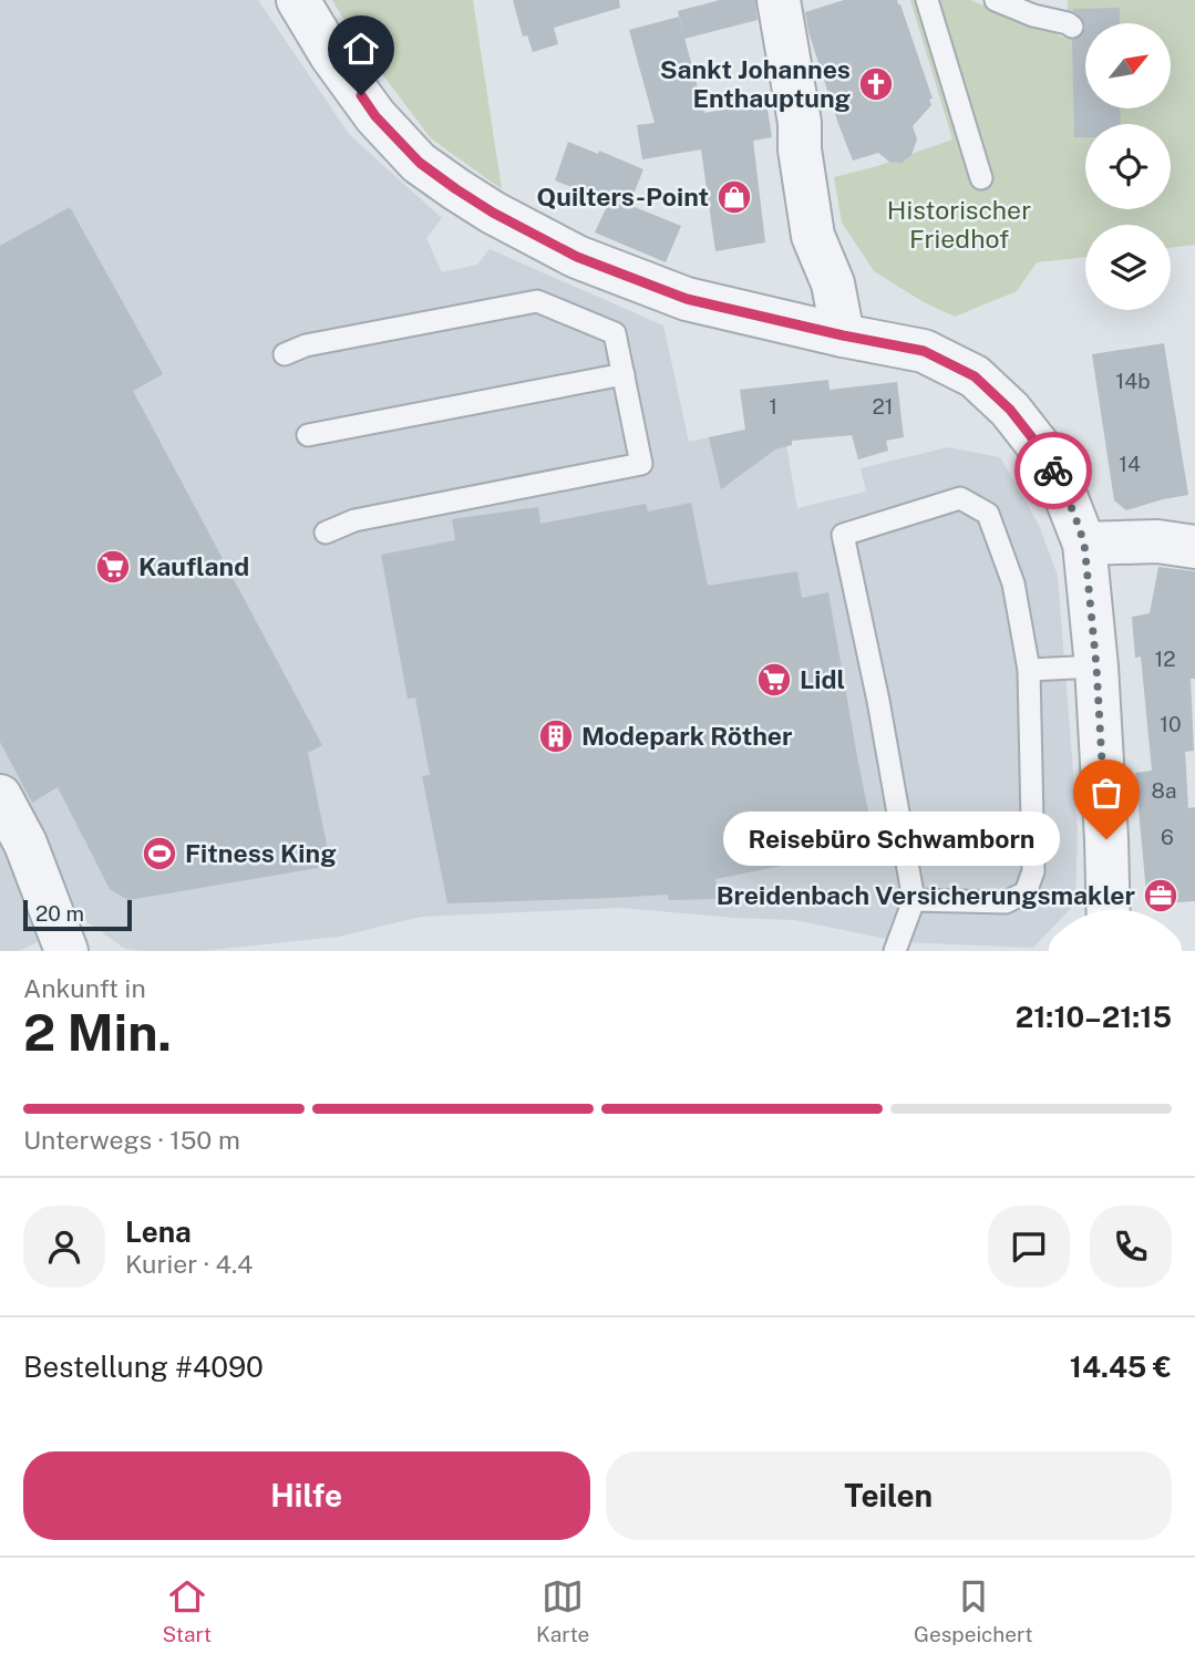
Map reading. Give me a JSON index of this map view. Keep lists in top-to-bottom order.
{
  "parks": ["Historischer Friedhof"],
  "places": {
    "church": ["Sankt Johannes Enthauptung"],
    "shop": ["Quilters-Point"],
    "supermarket": ["Kaufland", "Lidl"],
    "building": ["Modepark Röther"],
    "other": ["Reisebüro Schwamborn"],
    "sports": ["Fitness King"],
    "office": ["Breidenbach Versicherungsmakler"]
  },
  "house_numbers": [
    "14b",
    "1",
    "21",
    "14",
    "12",
    "10",
    "8a",
    "6"
  ],
  "scale_bar": "20 m",
  "north": "top right",
  "page": {
    "bubble": "Reisebüro Schwamborn",
    "scale": "20 m",
    "heading": ["2 Min.", "Ankunft in", "21:10–21:15"],
    "panel": [
      "Lena",
      "Kurier · 4.4",
      "Bestellung #4090",
      "14.45 €"
    ],
    "bar": "Unterwegs · 150 m",
    "buttons": ["Hilfe", "Teilen"],
    "tabs": ["Start", "Karte", "Gespeichert"]
  }
}
